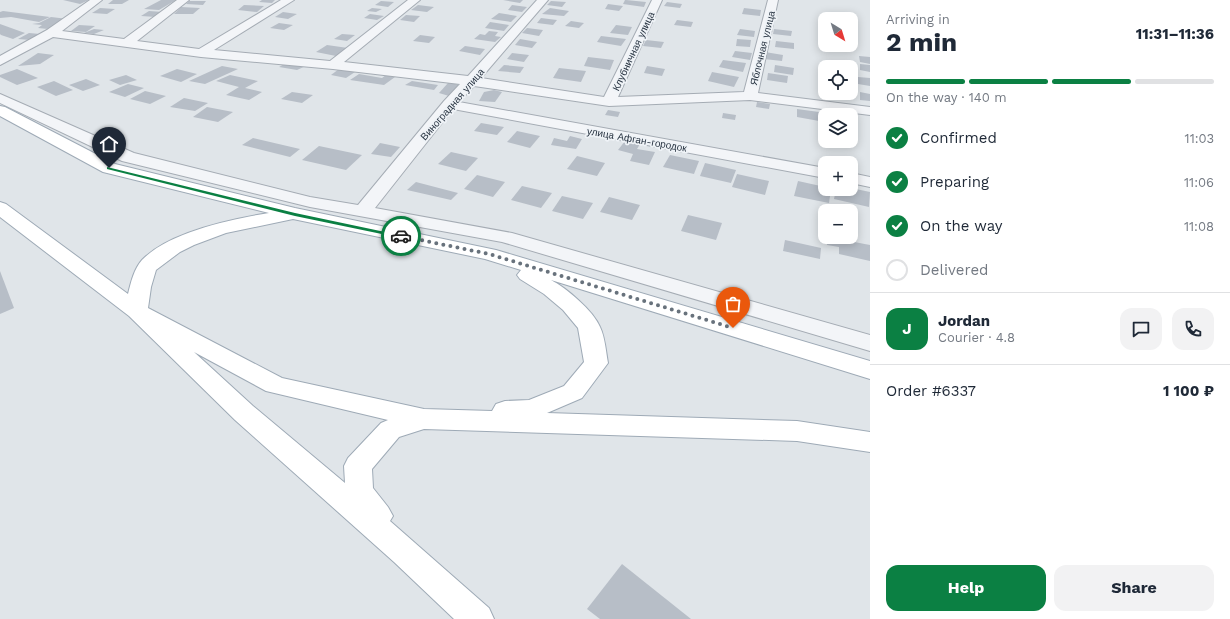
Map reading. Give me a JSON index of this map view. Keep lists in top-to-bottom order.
{
  "streets": {
    "street": [
      "Яблочная улица",
      "Клубничная улица",
      "Виноградная улица",
      "улица Афган-городок"
    ]
  },
  "crossings": [
    ["Виноградная улица", "улица Афган-городок"]
  ],
  "north": "bottom right",
  "page": {
    "heading": ["2 min", "Arriving in", "11:31–11:36"],
    "panel": [
      "Jordan",
      "Courier · 4.8",
      "Order #6337",
      "1 100 ₽"
    ],
    "map_buttons": ["+", "−"],
    "bar": "On the way · 140 m",
    "list": [
      ["Confirmed", "11:03"],
      ["Preparing", "11:06"],
      ["On the way", "11:08"],
      "Delivered"
    ],
    "round": "J",
    "buttons": ["Help", "Share"]
  }
}
